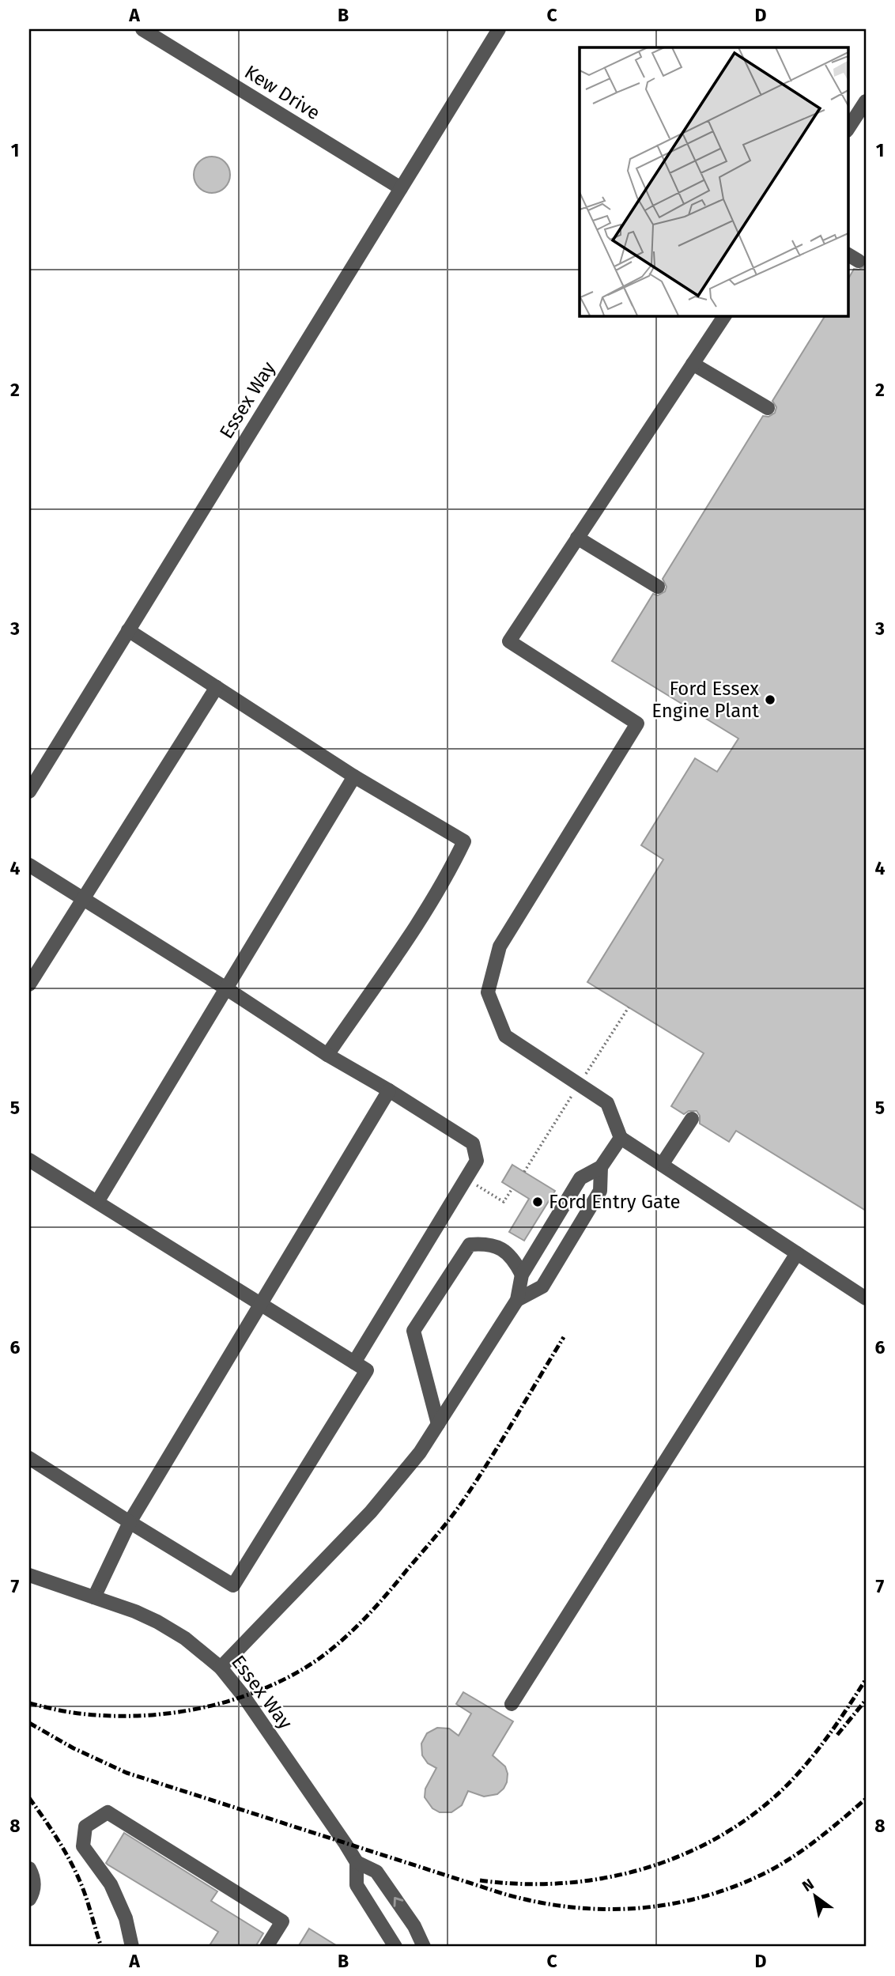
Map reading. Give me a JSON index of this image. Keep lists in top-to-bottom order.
{
  "streets": {
    "street": ["Kew Drive", "Essex Way"]
  },
  "crossings": [
    ["Kew Drive", "Essex Way"]
  ],
  "places": ["Ford Essex Engine Plant", "Ford Entry Gate"],
  "north": "top left",
  "grid": {
    "columns": [
      "A",
      "B",
      "C",
      "D"
    ],
    "rows": [
      "1",
      "2",
      "3",
      "4",
      "5",
      "6",
      "7",
      "8"
    ]
  }
}
